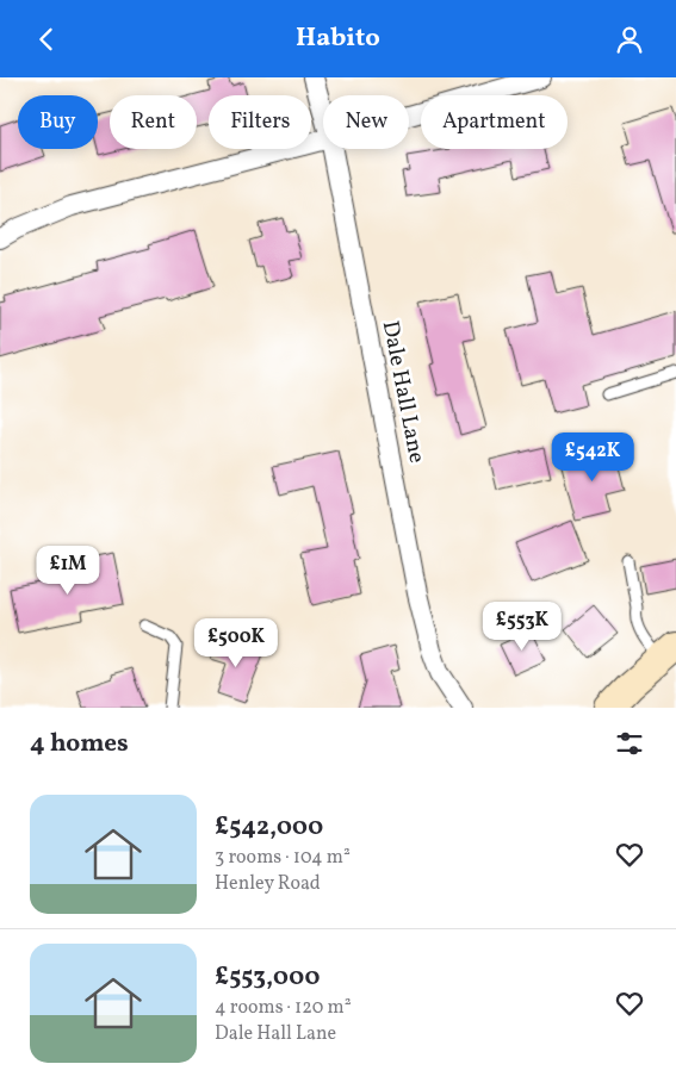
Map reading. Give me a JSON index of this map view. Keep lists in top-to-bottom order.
{
  "streets": {
    "street": ["Dale Hall Lane"]
  },
  "page": {
    "header": "Habito",
    "chip": [
      "Buy",
      "Rent",
      "Filters",
      "New",
      "Apartment"
    ],
    "price": [
      "£542K",
      "£1M",
      "£553K",
      "£500K"
    ],
    "heading": "4 homes",
    "list": [
      {
        "name": "£542,000",
        "note": "3 rooms · 104 m² · Henley Road"
      },
      {
        "name": "£553,000",
        "note": "4 rooms · 120 m² · Dale Hall Lane"
      }
    ]
  }
}
